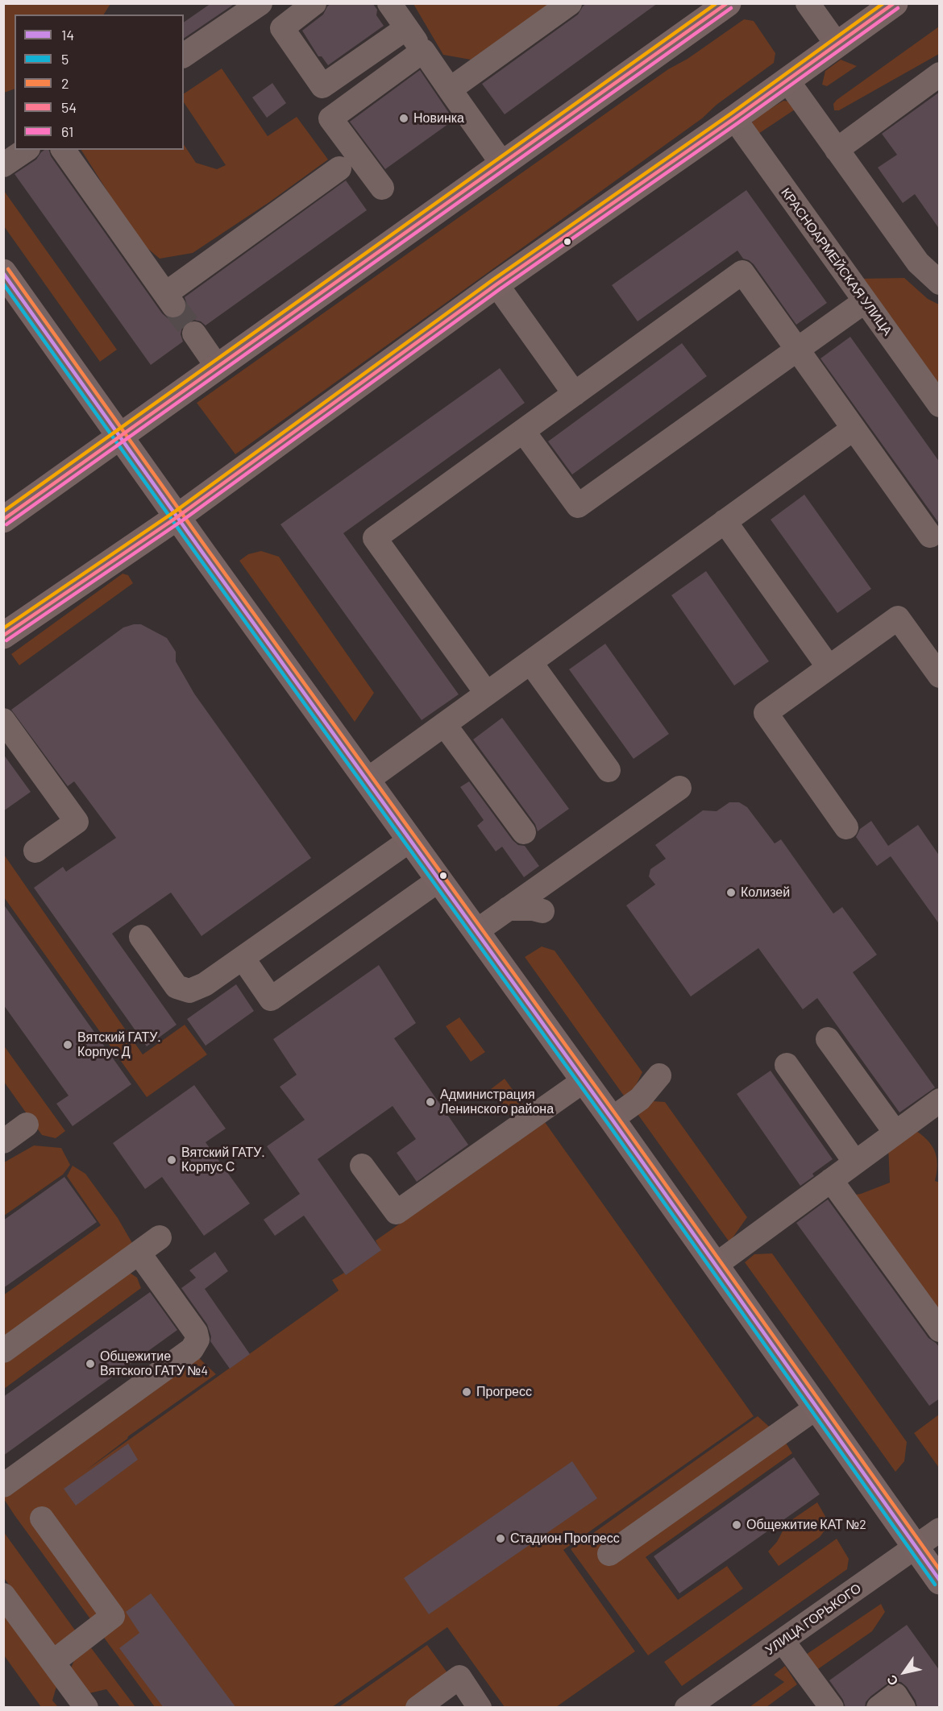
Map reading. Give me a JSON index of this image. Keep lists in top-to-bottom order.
{
  "streets": {
    "street": ["КРАСНОАРМЕЙСКАЯ УЛИЦА", "УЛИЦА ГОРЬКОГО"]
  },
  "places": [
    "Новинка",
    "Колизей",
    "Вятский ГАТУ. Корпус Д",
    "Администрация Ленинского района",
    "Вятский ГАТУ. Корпус С",
    "Общежитие Вятского ГАТУ №4",
    "Прогресс",
    "Общежитие КАТ №2",
    "Стадион Прогресс"
  ],
  "lines": [
    "transit line 54",
    "transit line 61",
    "transit line 2",
    "transit line 14",
    "transit line 5"
  ],
  "legend": [
    "14",
    "5",
    "2",
    "54",
    "61"
  ],
  "north": "bottom left"
}
